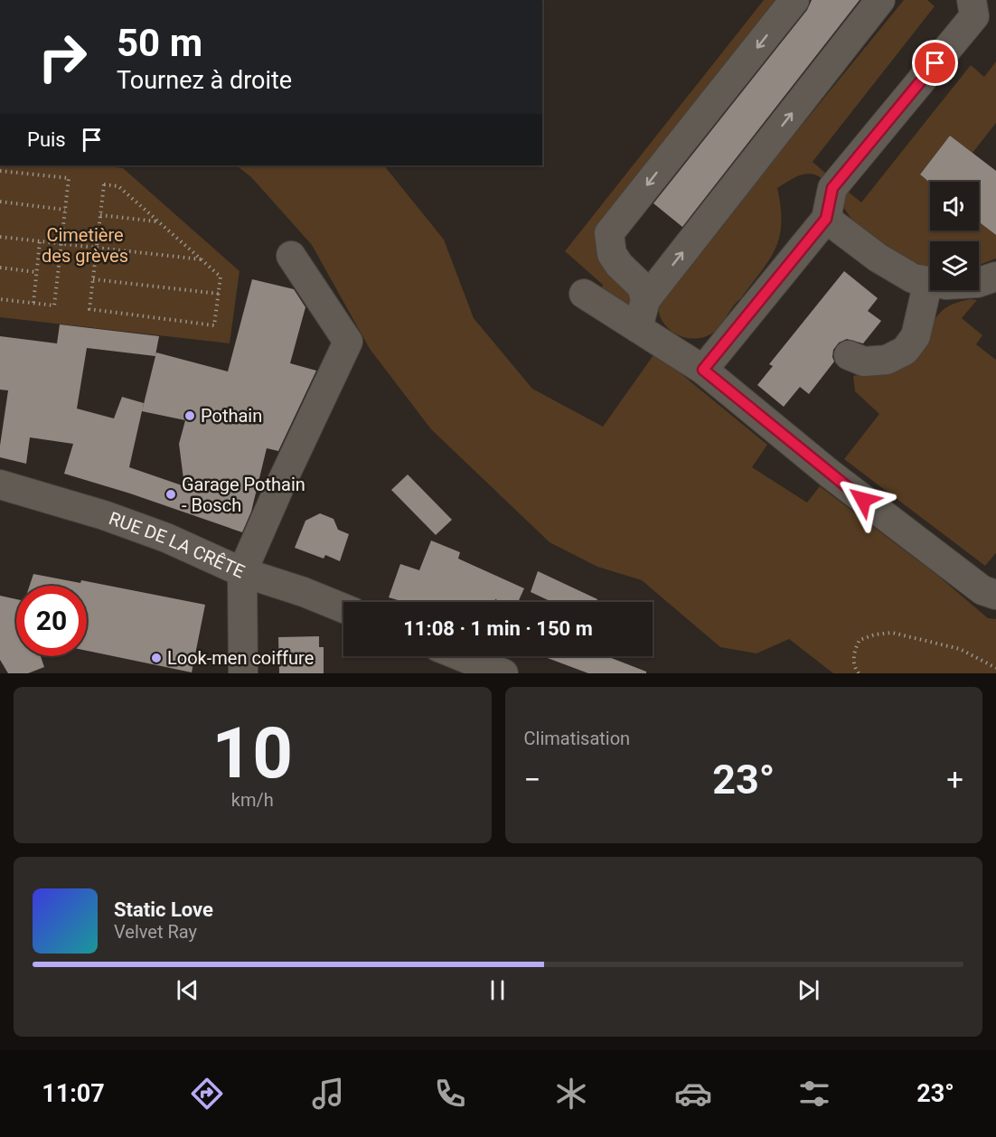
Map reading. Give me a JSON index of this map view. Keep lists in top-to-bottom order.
{
  "streets": {
    "street": ["RUE DE LA CRÊTE"]
  },
  "parks": ["Cimetière des grèves"],
  "places": ["Pothain", "Garage Pothain - Bosch", "Look-men coiffure"],
  "page": {
    "turn": ["50 m", "Tournez à droite"],
    "then": "Puis",
    "limit": "20",
    "trip": "11:08 · 1 min · 150 m",
    "tile": [
      ["10", "km/h"],
      "Climatisation"
    ],
    "heat": ["−", "23°", "+"],
    "song": ["Static Love", "Velvet Ray"],
    "tabs": ["11:07", "23°"]
  }
}
